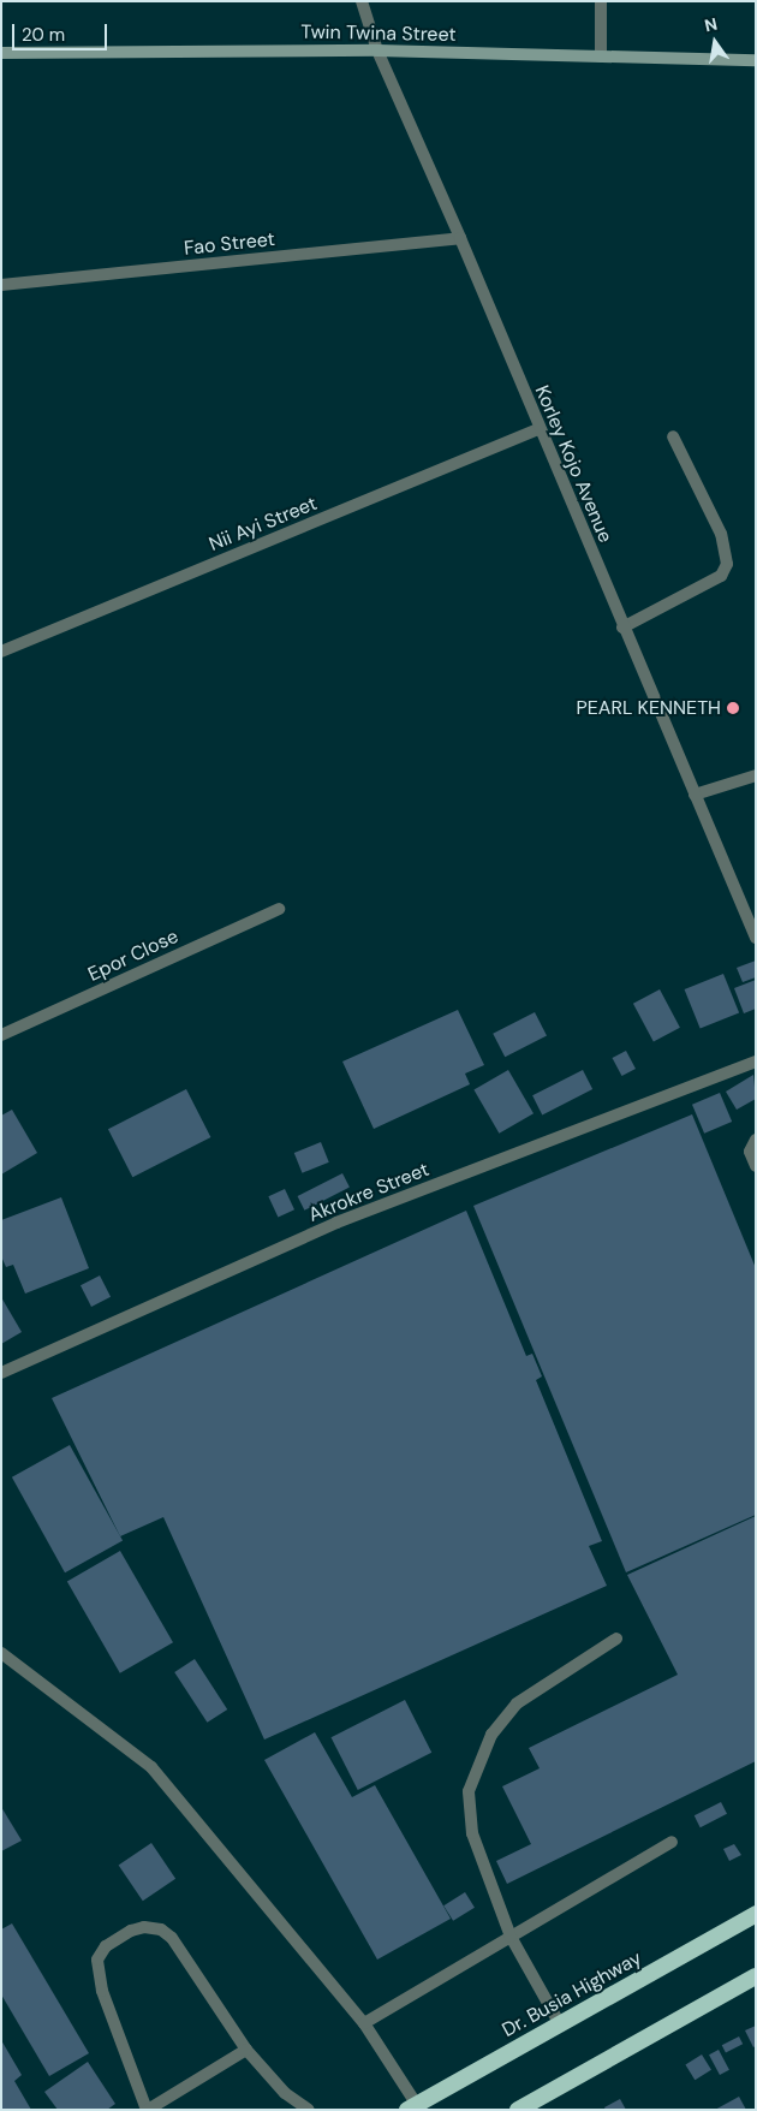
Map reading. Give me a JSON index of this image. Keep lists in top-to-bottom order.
{
  "streets": {
    "highway": ["Dr. Busia Highway"],
    "main road": ["Twin Twina Street"],
    "street": [
      "Fao Street",
      "Korley Kojo Avenue",
      "Nii Ayi Street",
      "Epor Close",
      "Akrokre Street"
    ]
  },
  "crossings": [
    ["Twin Twina Street", "Korley Kojo Avenue"],
    ["Fao Street", "Korley Kojo Avenue"],
    ["Korley Kojo Avenue", "Nii Ayi Street"]
  ],
  "places": ["PEARL KENNETH"],
  "scale_bar": "20 m",
  "north": "top"
}
